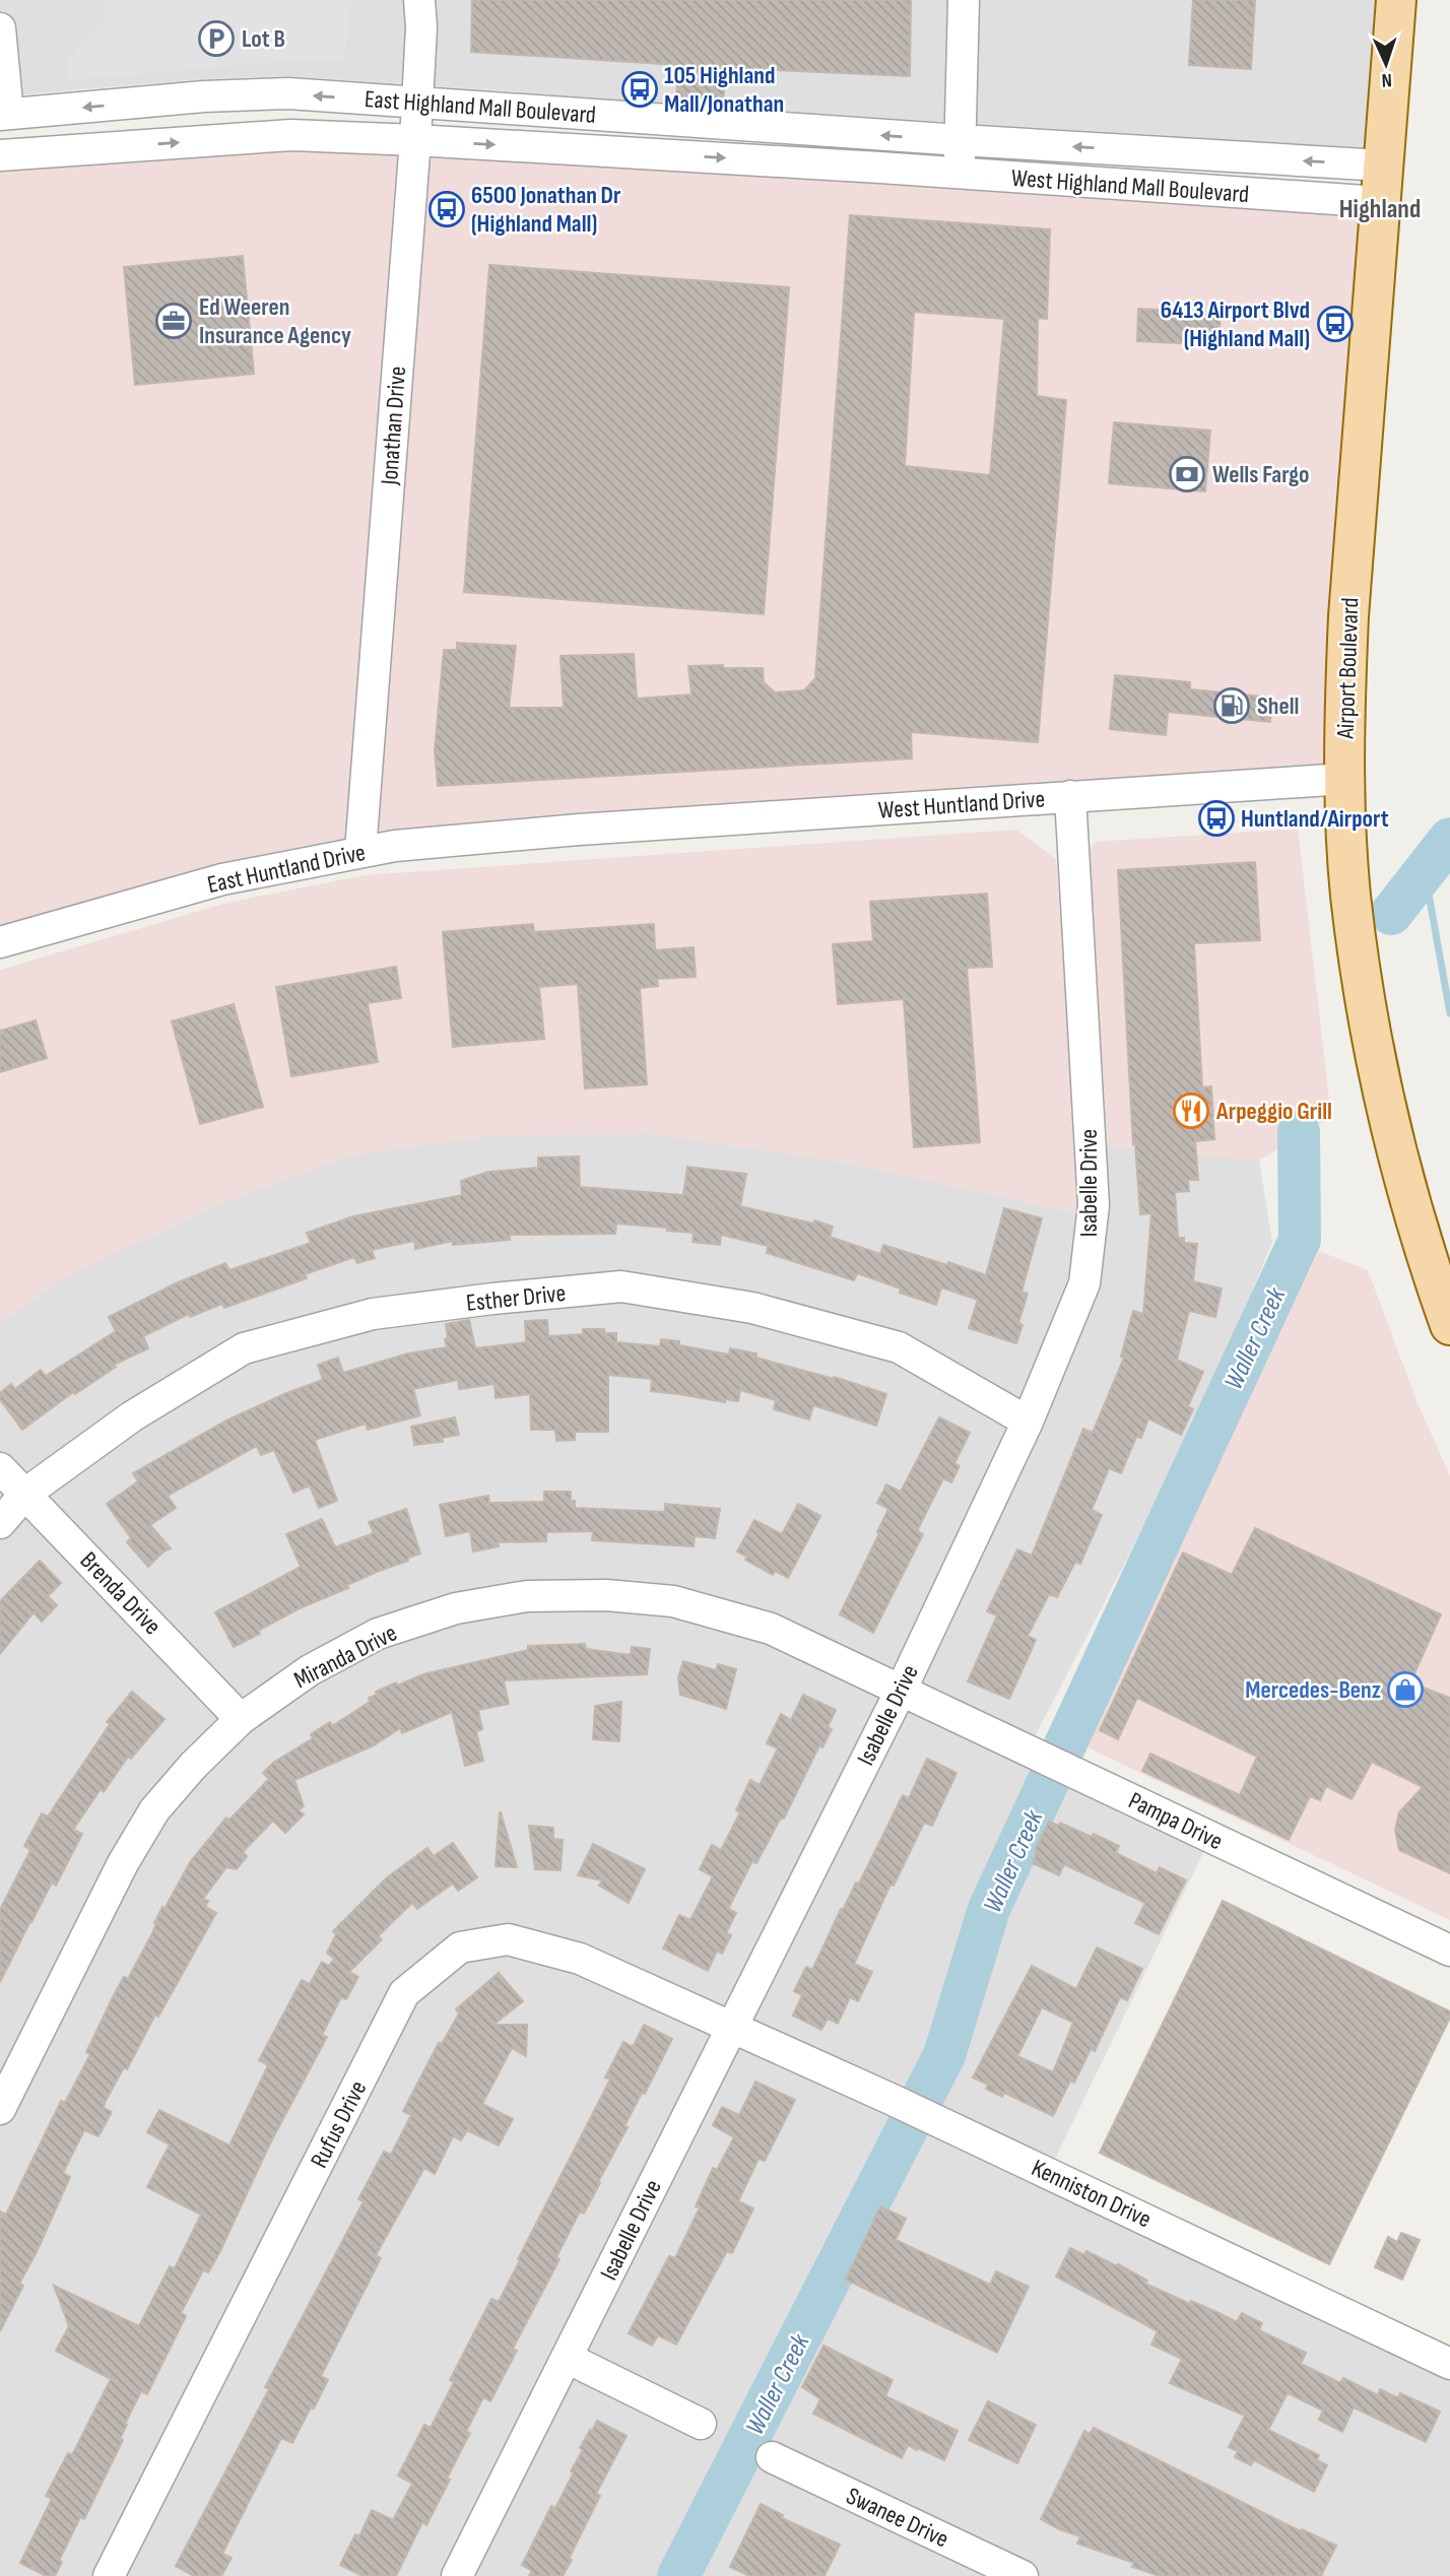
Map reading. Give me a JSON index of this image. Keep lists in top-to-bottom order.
{
  "streets": {
    "main road": ["Airport Boulevard"],
    "street": [
      "East Highland Mall Boulevard",
      "West Highland Mall Boulevard",
      "Jonathan Drive",
      "West Huntland Drive",
      "East Huntland Drive",
      "Isabelle Drive",
      "Esther Drive",
      "Brenda Drive",
      "Miranda Drive",
      "Pampa Drive",
      "Rufus Drive",
      "Kenniston Drive",
      "Swanee Drive"
    ]
  },
  "crossings": [
    ["East Highland Mall Boulevard", "West Highland Mall Boulevard"],
    ["East Highland Mall Boulevard", "Jonathan Drive"],
    ["West Highland Mall Boulevard", "Airport Boulevard"],
    ["Jonathan Drive", "East Huntland Drive"],
    ["Airport Boulevard", "West Huntland Drive"],
    ["West Huntland Drive", "East Huntland Drive"],
    ["West Huntland Drive", "Isabelle Drive"],
    ["Isabelle Drive", "Esther Drive"],
    ["Isabelle Drive", "Miranda Drive"],
    ["Isabelle Drive", "Pampa Drive"],
    ["Isabelle Drive", "Rufus Drive"],
    ["Isabelle Drive", "Kenniston Drive"],
    ["Esther Drive", "Brenda Drive"],
    ["Brenda Drive", "Miranda Drive"],
    ["Miranda Drive", "Pampa Drive"],
    ["Rufus Drive", "Kenniston Drive"]
  ],
  "districts": ["Highland"],
  "water": ["Waller Creek"],
  "places": {
    "parking": ["Lot B"],
    "bus stop": [
      "105 Highland Mall/Jonathan",
      "6500 Jonathan Dr (Highland Mall)",
      "6413 Airport Blvd (Highland Mall)",
      "Huntland/Airport"
    ],
    "office": ["Ed Weeren Insurance Agency"],
    "bank": ["Wells Fargo"],
    "fuel station": ["Shell"],
    "restaurant": ["Arpeggio Grill"],
    "shop": ["Mercedes-Benz"]
  },
  "north": "bottom"
}
